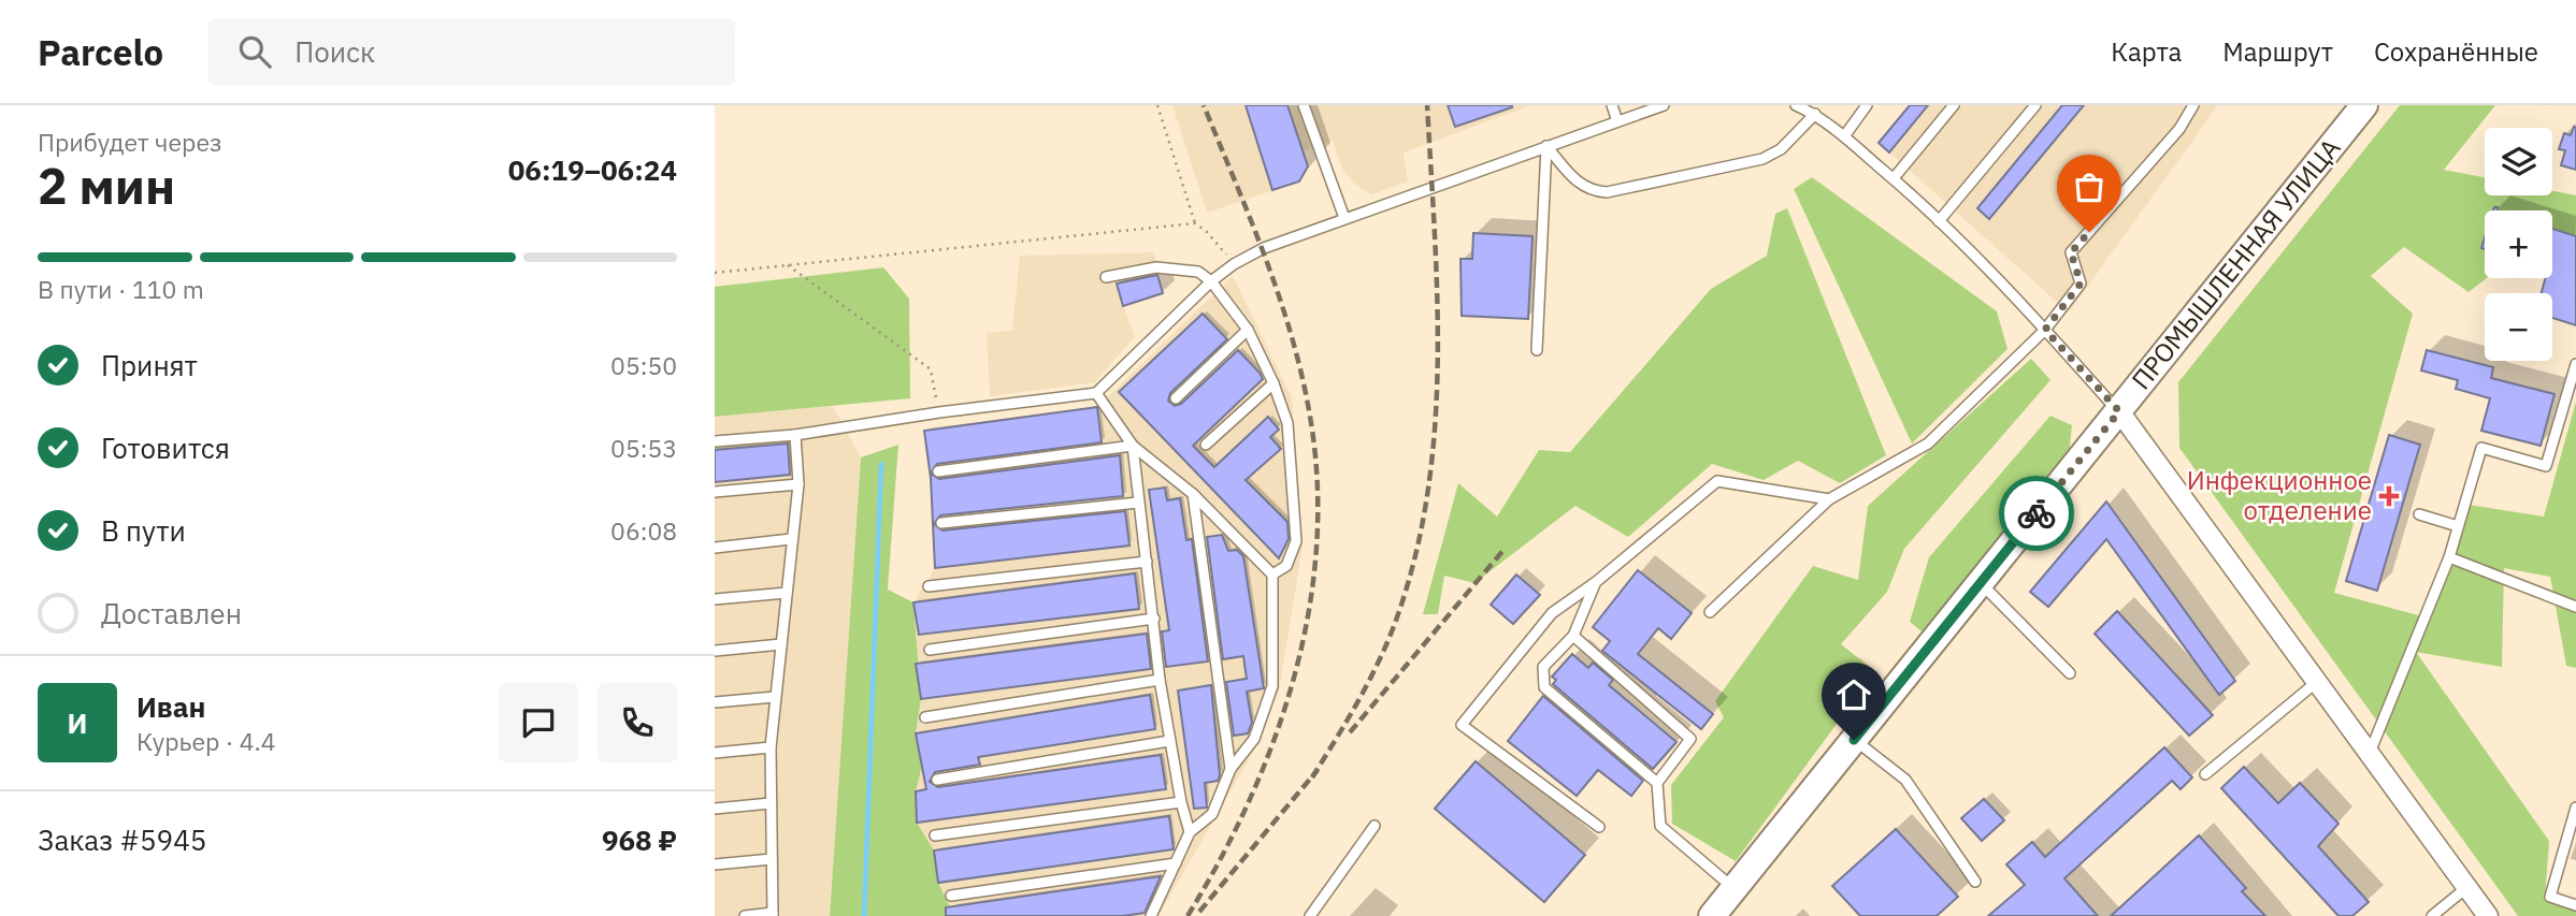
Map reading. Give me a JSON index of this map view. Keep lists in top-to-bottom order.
{
  "streets": {
    "street": ["ПРОМЫШЛЕННАЯ УЛИЦА"]
  },
  "places": {
    "health": ["Инфекционное отделение"]
  },
  "page": {
    "header": "Parcelo",
    "search": "Поиск",
    "nav": ["Карта", "Маршрут", "Сохранённые"],
    "heading": ["2 мин", "Прибудет через", "06:19–06:24"],
    "panel": [
      "Иван",
      "Курьер · 4.4",
      "Заказ #5945",
      "968 ₽"
    ],
    "map_buttons": ["+", "−"],
    "bar": "В пути · 110 m",
    "list": [
      ["Принят", "05:50"],
      ["Готовится", "05:53"],
      ["В пути", "06:08"],
      "Доставлен"
    ],
    "round": "И"
  }
}
